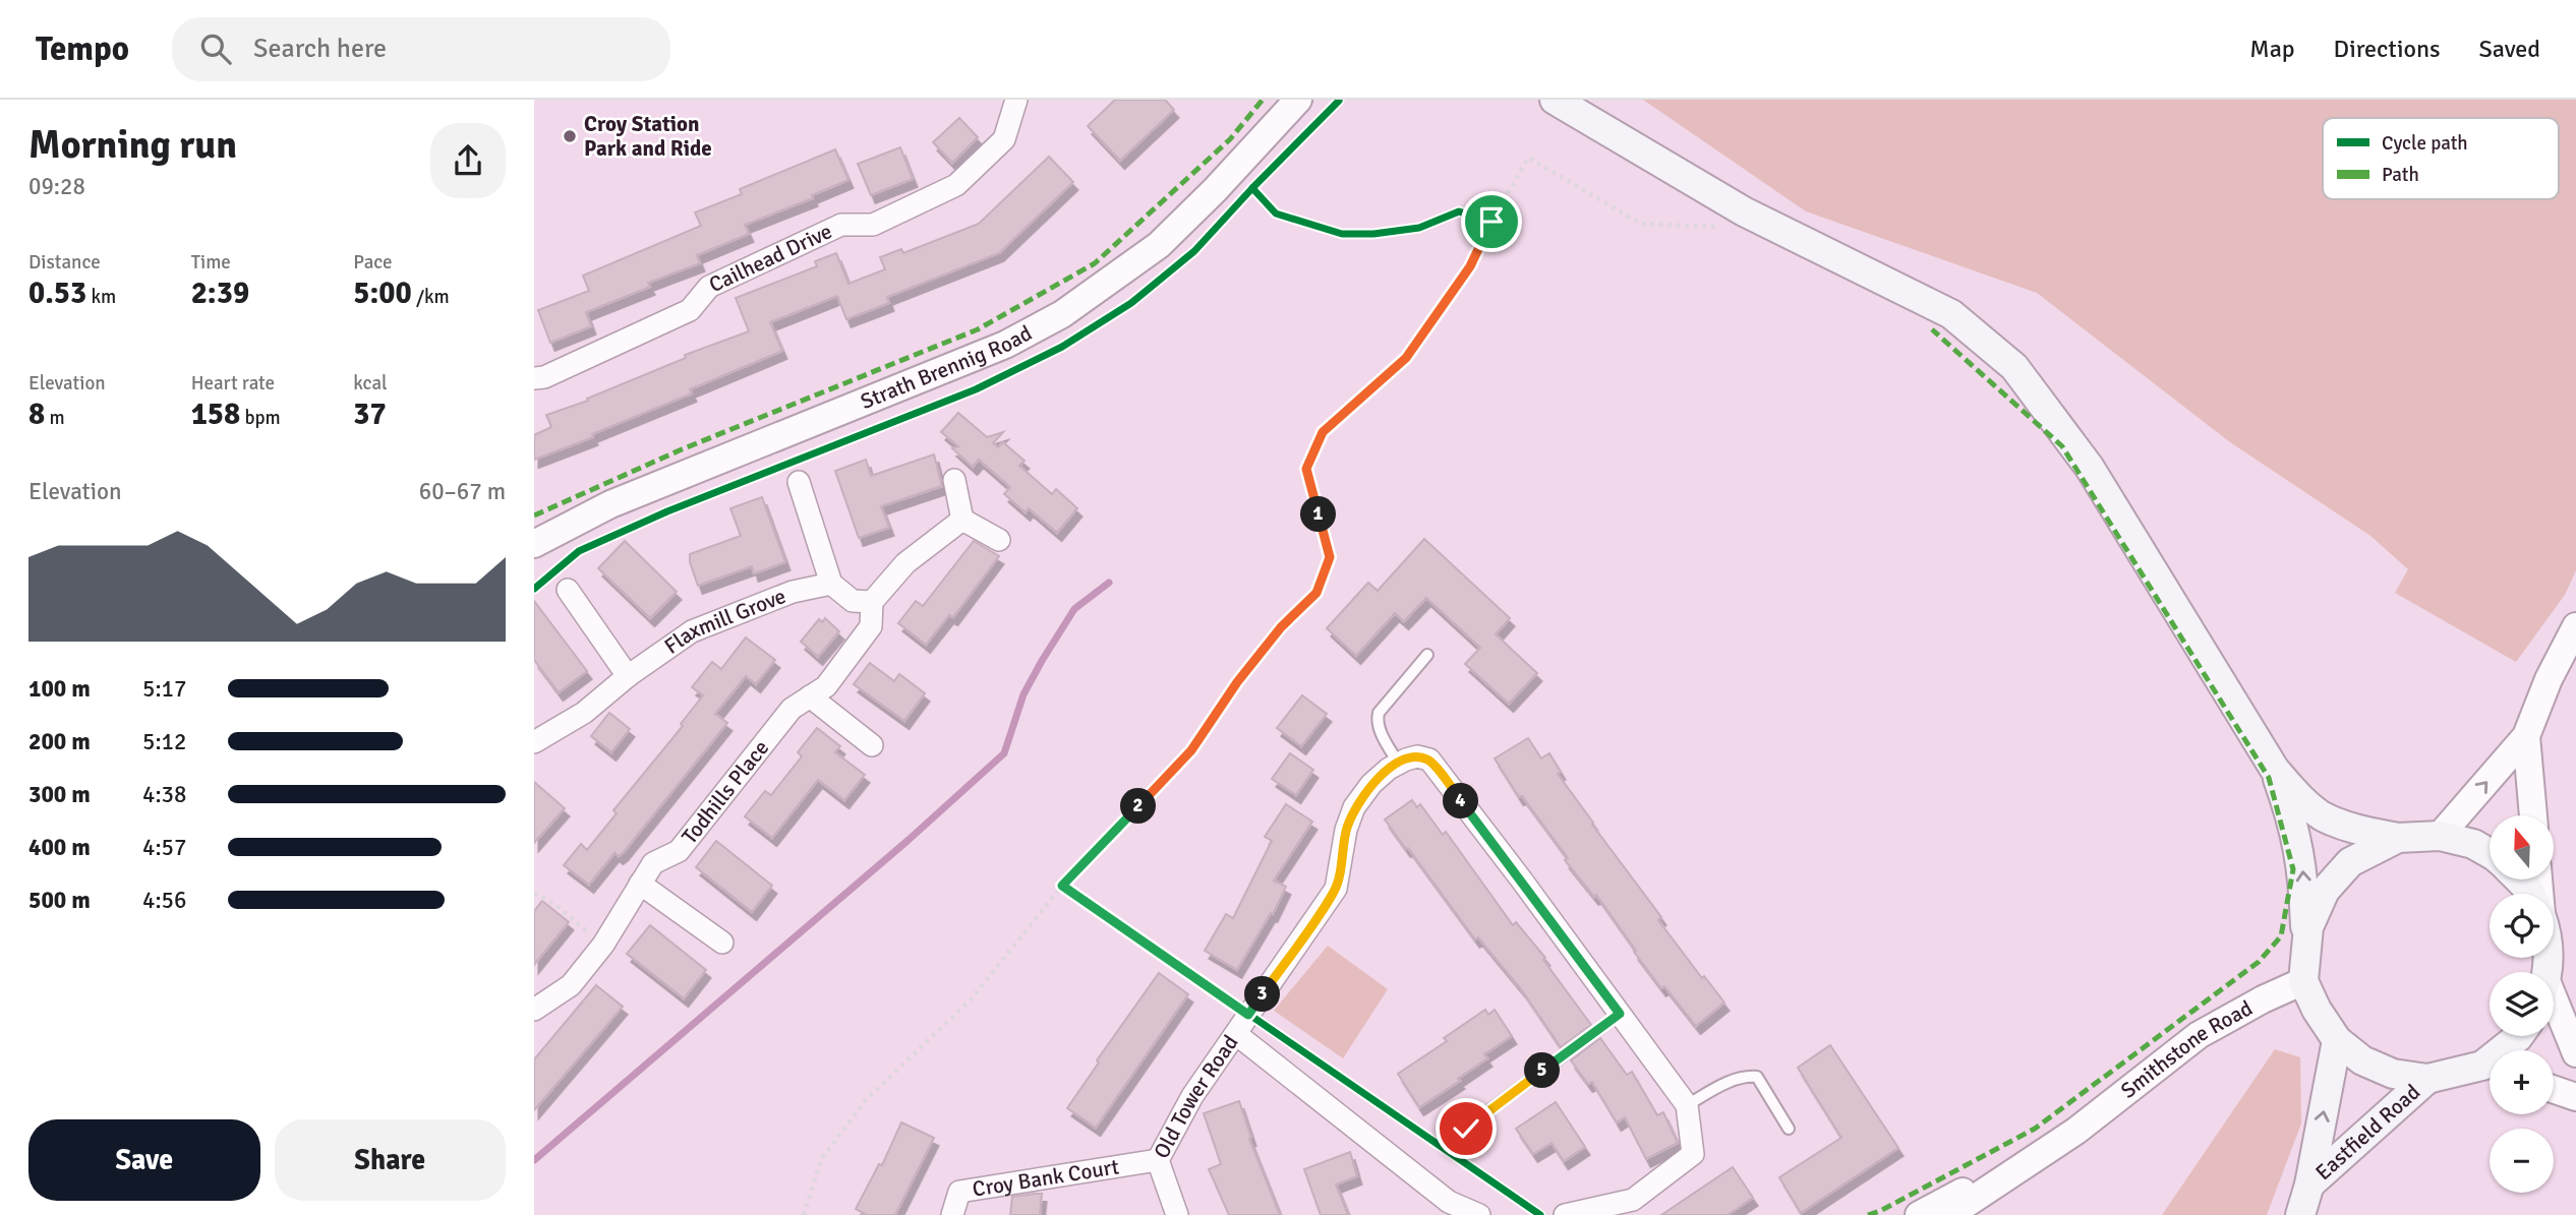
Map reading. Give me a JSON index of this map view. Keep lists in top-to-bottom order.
{
  "streets": {
    "main road": ["Eastfield Road"],
    "street": [
      "Cailhead Drive",
      "Strath Brennig Road",
      "Flaxmill Grove",
      "Todhills Place",
      "Smithstone Road",
      "Old Tower Road",
      "Croy Bank Court"
    ]
  },
  "crossings": [
    ["Old Tower Road", "Croy Bank Court"]
  ],
  "one_way": ["Eastfield Road"],
  "places": ["Croy Station Park and Ride"],
  "legend": ["Cycle path", "Path"],
  "north": "top",
  "page": {
    "header": "Tempo",
    "search": "Search here",
    "nav": ["Map", "Directions", "Saved"],
    "heading": ["Morning run", "09:28"],
    "stats": [
      ["Distance", "0.53 km"],
      ["Time", "2:39"],
      ["Pace", "5:00 /km"],
      ["Elevation", "8 m"],
      ["Heart rate", "158 bpm"],
      ["kcal", "37"]
    ],
    "chart": ["Elevation", "60–67 m"],
    "pins": [
      "1",
      "4",
      "2",
      "3",
      "5"
    ],
    "list": [
      {
        "name": "100 m",
        "note": "5:17"
      },
      {
        "name": "200 m",
        "note": "5:12"
      },
      {
        "name": "300 m",
        "note": "4:38"
      },
      {
        "name": "400 m",
        "note": "4:57"
      },
      {
        "name": "500 m",
        "note": "4:56"
      }
    ],
    "map_buttons": ["+", "−"],
    "buttons": ["Save", "Share"]
  }
}
